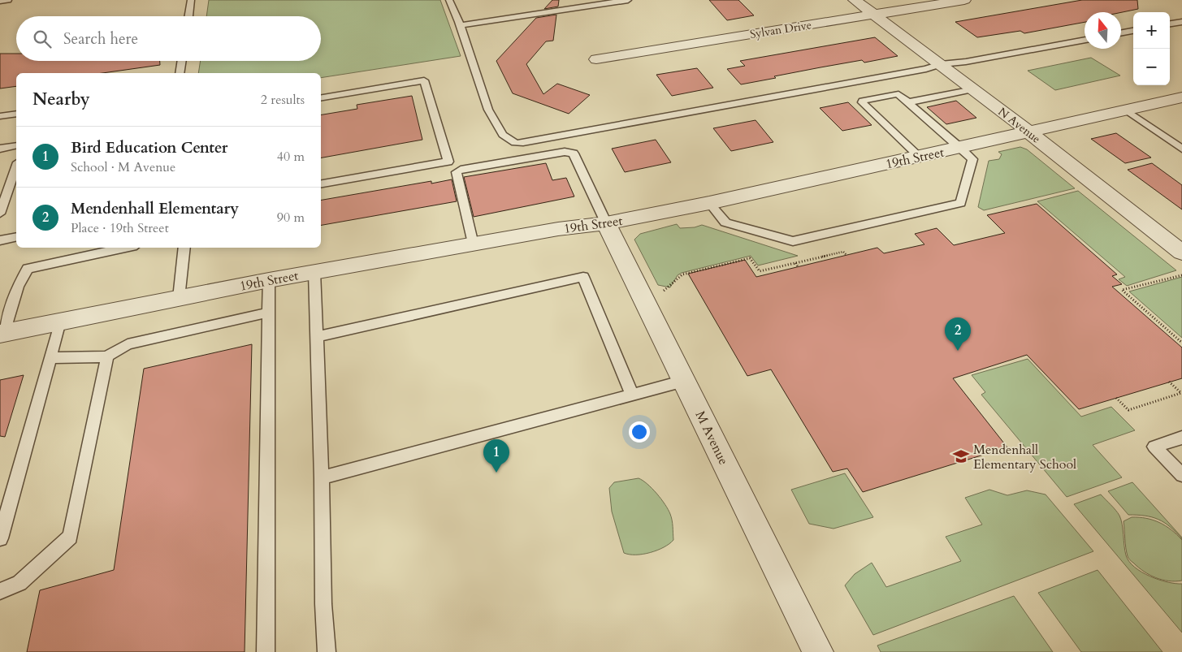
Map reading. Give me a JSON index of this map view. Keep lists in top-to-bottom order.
{
  "streets": {
    "street": [
      "Sylvan Drive",
      "N Avenue",
      "19th Street",
      "M Avenue"
    ]
  },
  "crossings": [
    ["Sylvan Drive", "N Avenue"],
    ["N Avenue", "19th Street"],
    ["19th Street", "M Avenue"]
  ],
  "places": {
    "school or university": ["Mendenhall Elementary School"]
  },
  "north": "top",
  "page": {
    "map_buttons": ["+", "−"],
    "search": "Search here",
    "heading": ["Nearby", "2 results"],
    "list": [
      {
        "mark": "1",
        "name": "Bird Education Center",
        "note": "School · M Avenue",
        "value": "40 m"
      },
      {
        "mark": "2",
        "name": "Mendenhall Elementary",
        "note": "Place · 19th Street",
        "value": "90 m"
      }
    ],
    "pins": ["2", "1"]
  }
}
